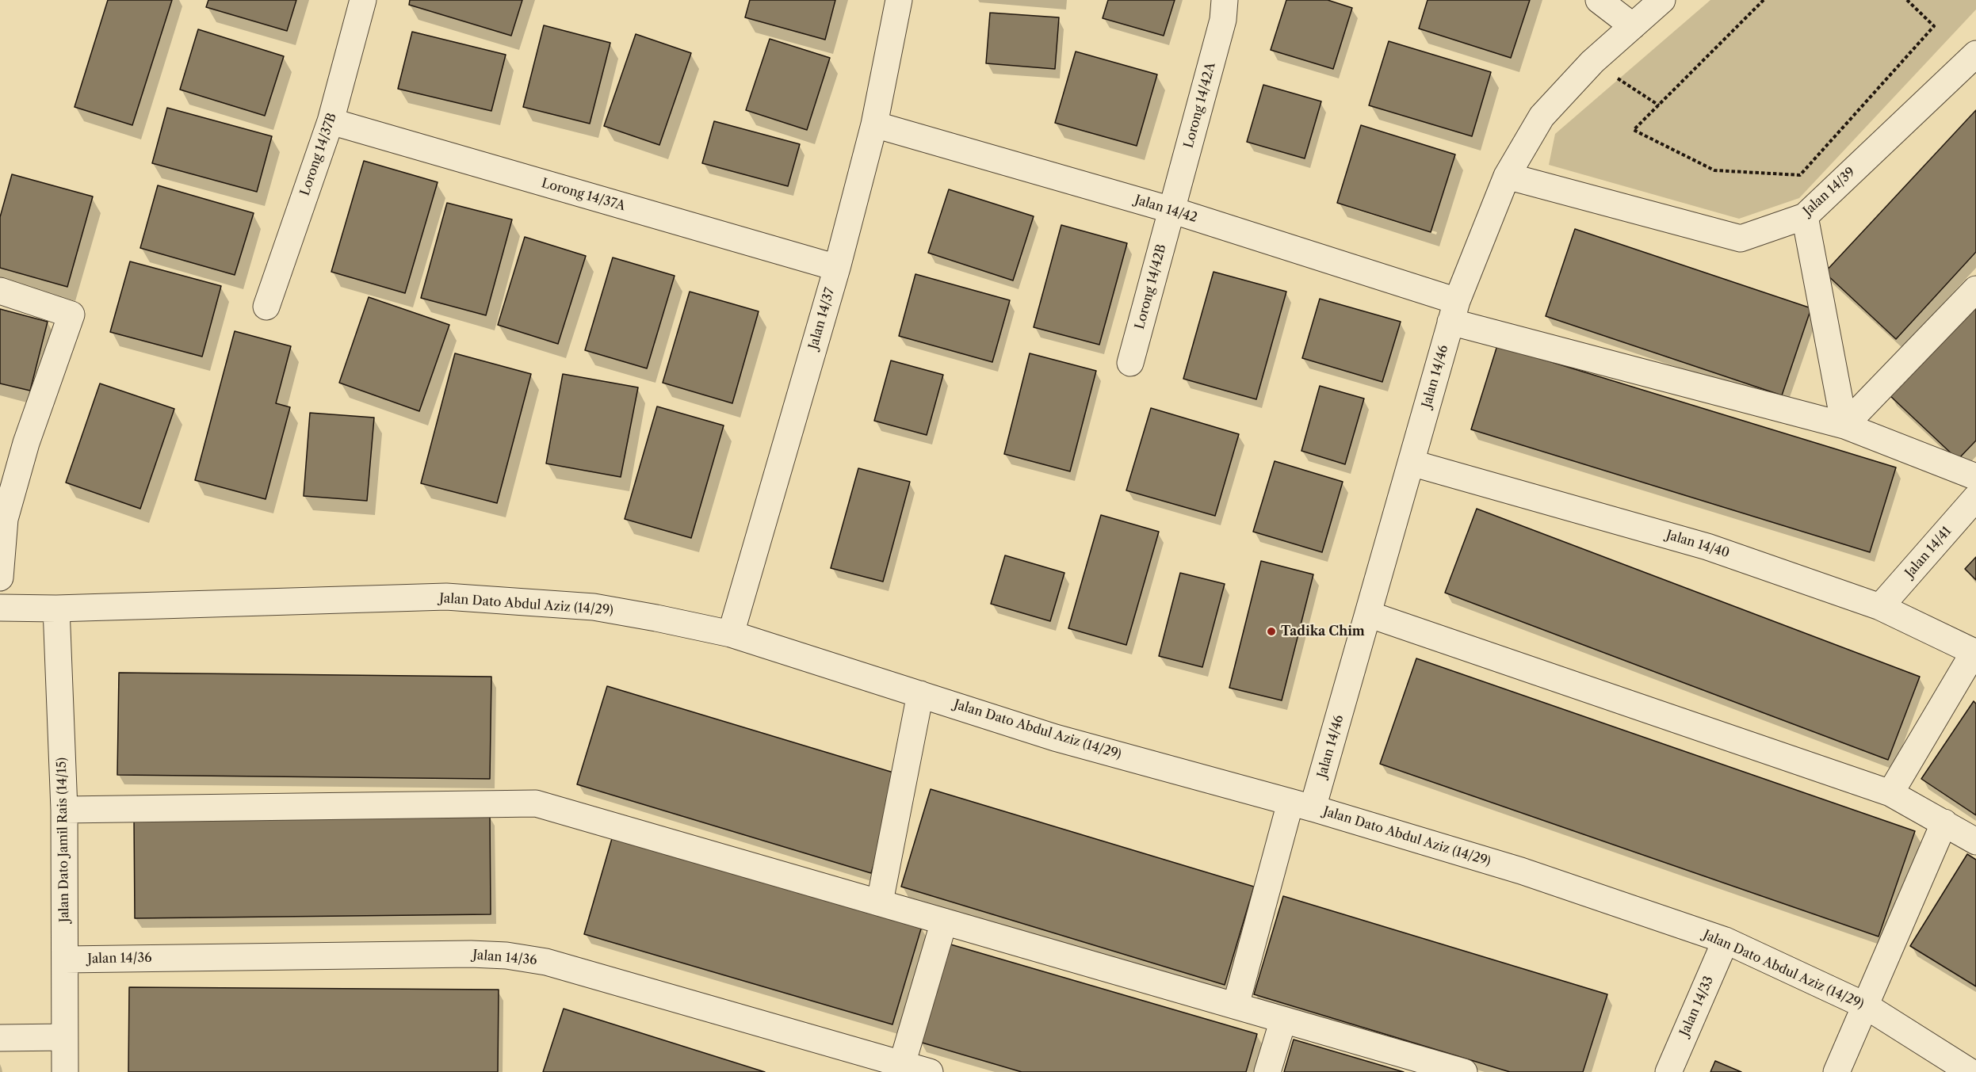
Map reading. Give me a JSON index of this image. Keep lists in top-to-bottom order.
{
  "streets": {
    "street": [
      "Lorong 14/42A",
      "Lorong 14/37B",
      "Jalan 14/39",
      "Lorong 14/37A",
      "Jalan 14/42",
      "Lorong 14/42B",
      "Jalan 14/37",
      "Jalan 14/46",
      "Jalan 14/40",
      "Jalan 14/41",
      "Jalan Dato Abdul Aziz (14/29)",
      "Jalan Dato Jamil Rais (14/15)",
      "Jalan 14/36",
      "Jalan 14/33"
    ]
  },
  "crossings": [
    ["Lorong 14/42A", "Jalan 14/42"],
    ["Lorong 14/42A", "Lorong 14/42B"],
    ["Lorong 14/37B", "Lorong 14/37A"],
    ["Jalan 14/39", "Jalan 14/46"],
    ["Lorong 14/37A", "Jalan 14/37"],
    ["Jalan 14/42", "Lorong 14/42B"],
    ["Jalan 14/42", "Jalan 14/37"],
    ["Jalan 14/42", "Jalan 14/46"],
    ["Jalan 14/37", "Jalan Dato Abdul Aziz (14/29)"],
    ["Jalan 14/46", "Jalan 14/40"],
    ["Jalan 14/46", "Jalan Dato Abdul Aziz (14/29)"],
    ["Jalan 14/40", "Jalan 14/41"],
    ["Jalan Dato Abdul Aziz (14/29)", "Jalan Dato Jamil Rais (14/15)"],
    ["Jalan Dato Abdul Aziz (14/29)", "Jalan 14/33"],
    ["Jalan Dato Jamil Rais (14/15)", "Jalan 14/36"]
  ],
  "places": ["Tadika Chim"]
}
